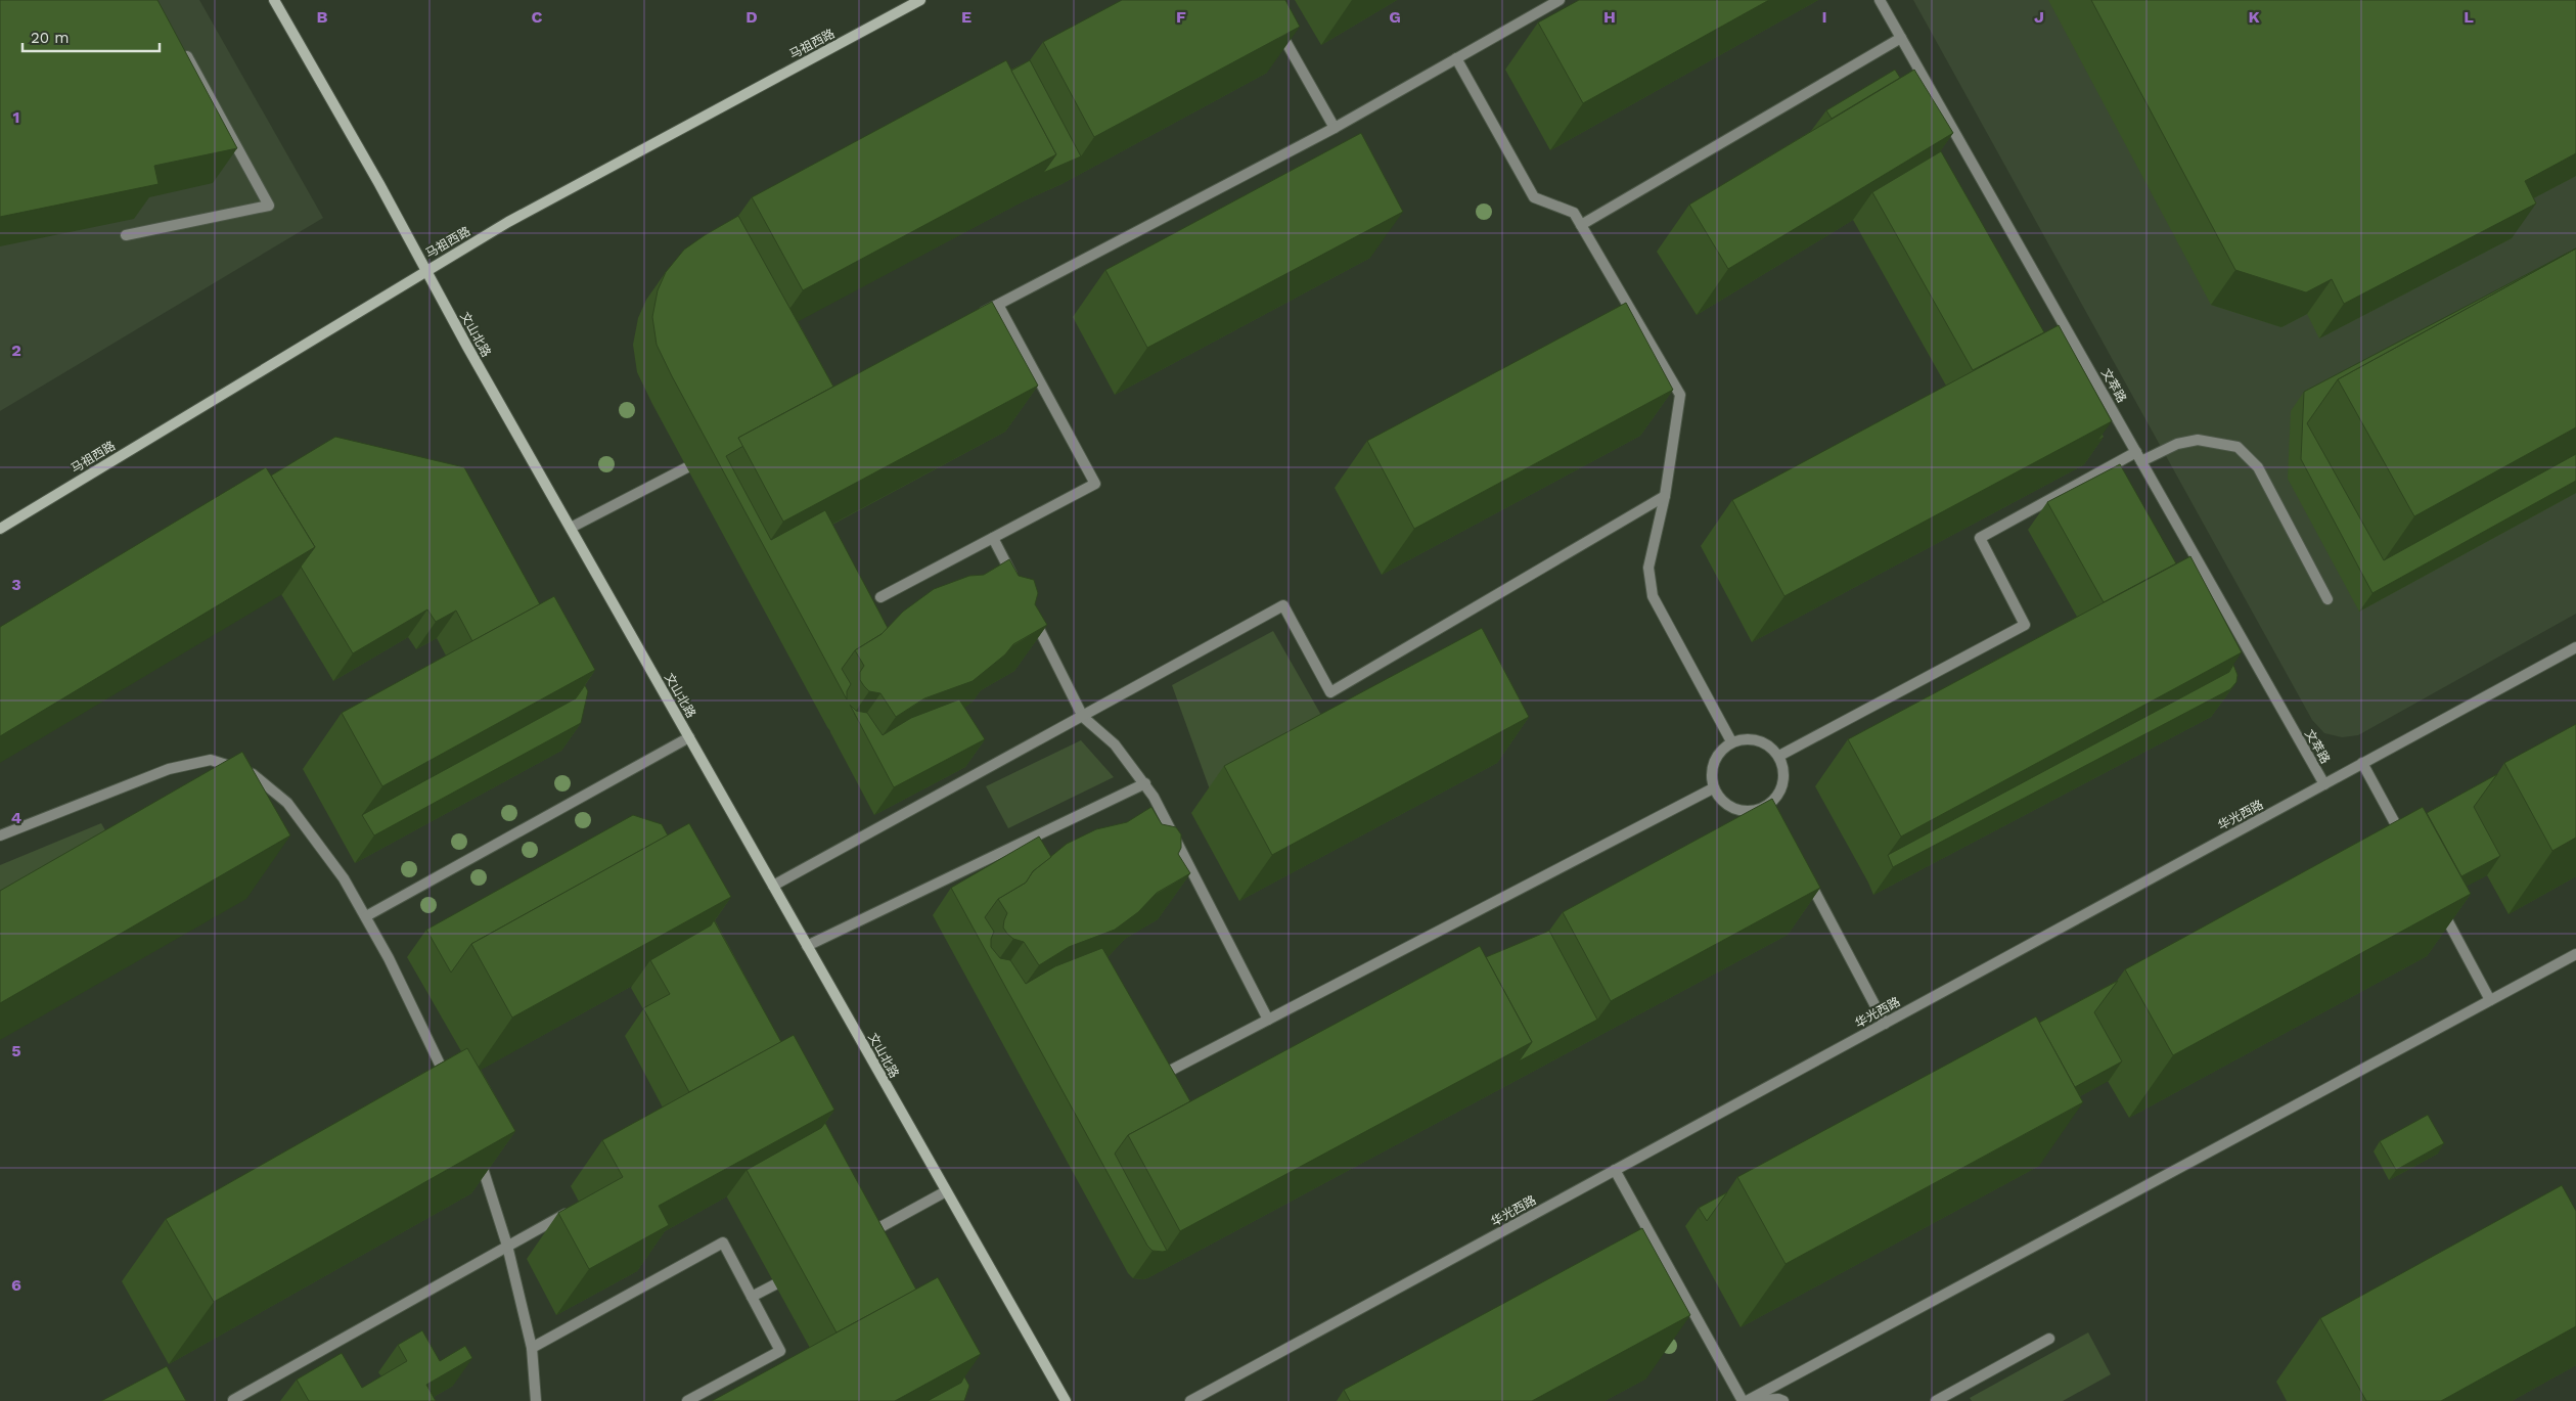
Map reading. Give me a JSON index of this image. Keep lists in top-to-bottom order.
{
  "streets": {
    "main road": ["马祖西路", "文山北路"],
    "street": ["文萃路", "华光西路"]
  },
  "crossings": [
    ["马祖西路", "文山北路"],
    ["文萃路", "华光西路"]
  ],
  "scale_bar": "20 m",
  "grid": {
    "columns": [
      "B",
      "C",
      "D",
      "E",
      "F",
      "G",
      "H",
      "I",
      "J",
      "K",
      "L"
    ],
    "rows": [
      "1",
      "2",
      "3",
      "4",
      "5",
      "6"
    ]
  }
}
